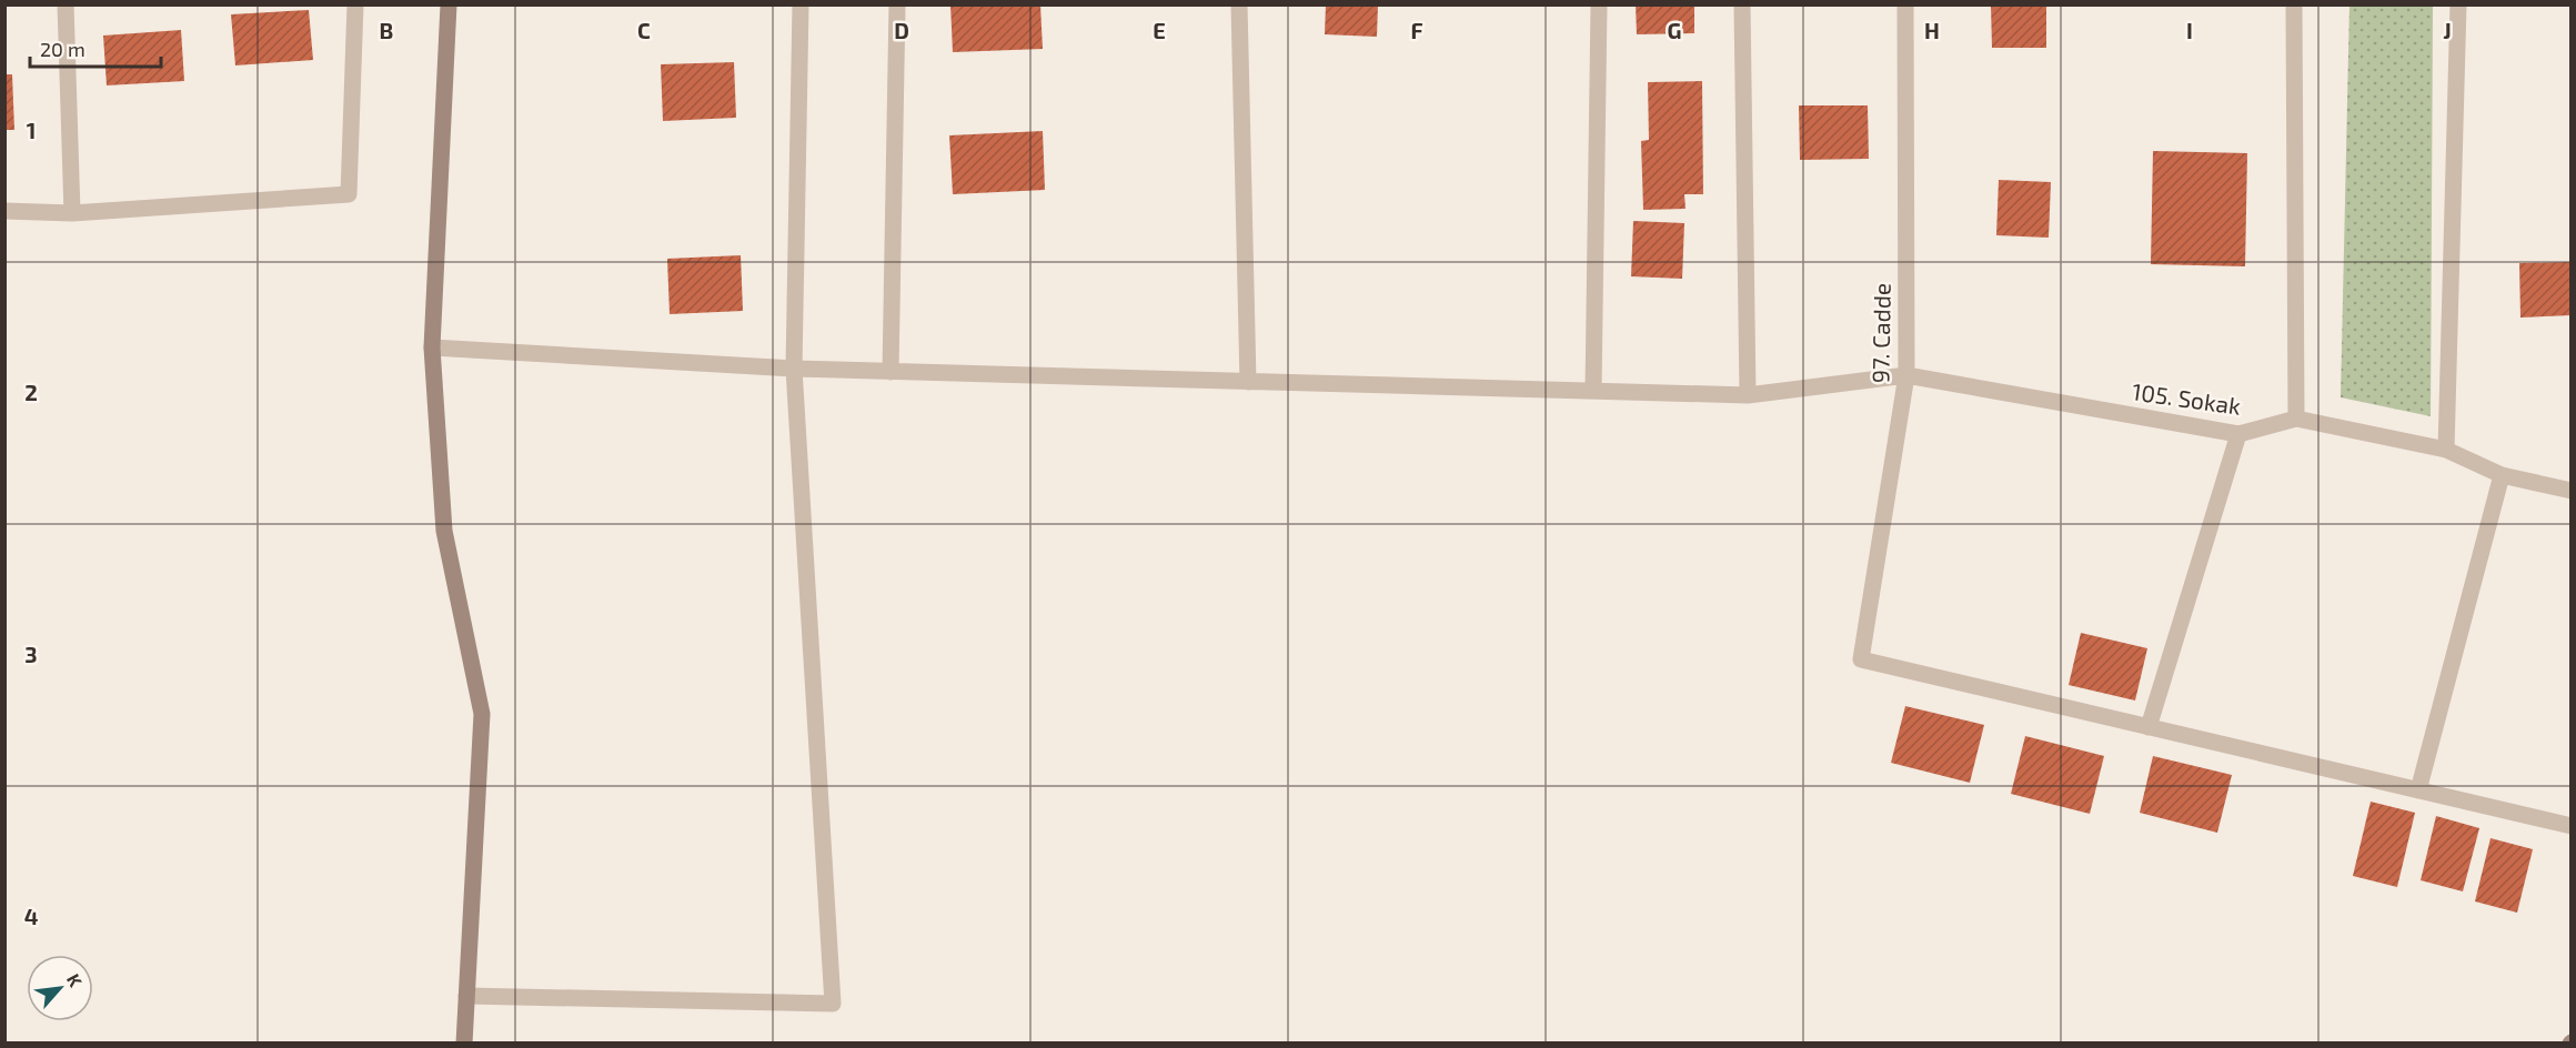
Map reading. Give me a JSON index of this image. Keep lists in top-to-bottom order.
{
  "streets": {
    "street": ["97. Cadde", "105. Sokak"]
  },
  "crossings": [
    ["97. Cadde", "105. Sokak"]
  ],
  "scale_bar": "20 m",
  "north": "top right",
  "grid": {
    "columns": [
      "B",
      "C",
      "D",
      "E",
      "F",
      "G",
      "H",
      "I",
      "J"
    ],
    "rows": [
      "1",
      "2",
      "3",
      "4"
    ]
  }
}
